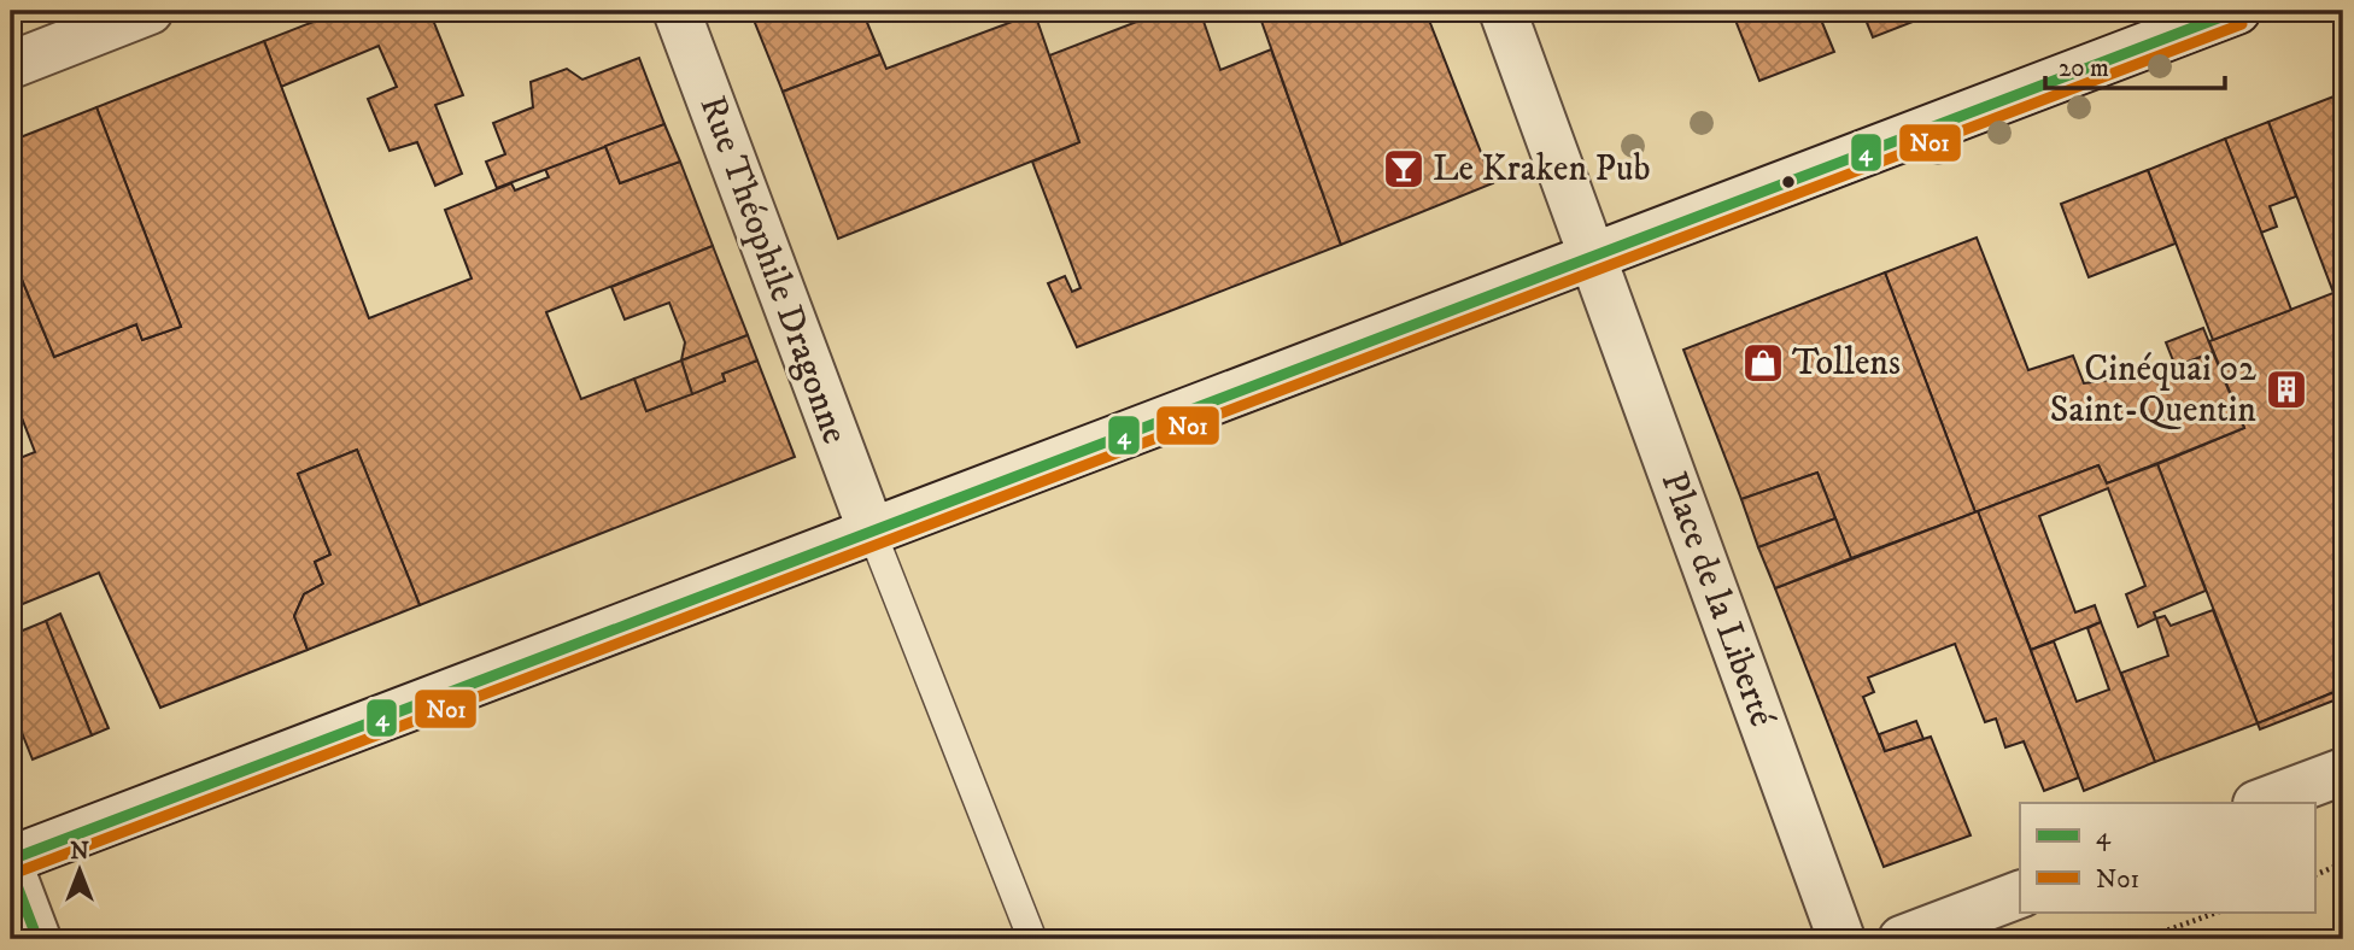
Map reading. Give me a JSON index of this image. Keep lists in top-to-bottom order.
{
  "streets": {
    "main road": ["Rue Théophile Dragonne", "Place de la Liberté"]
  },
  "places": {
    "bar": ["Le Kraken Pub"],
    "shop": ["Tollens"],
    "building": ["Cinéquai 02 Saint-Quentin"]
  },
  "lines": ["transit line 4", "transit line N01"],
  "legend": ["4", "N01"],
  "scale_bar": "20 m",
  "north": "top"
}
